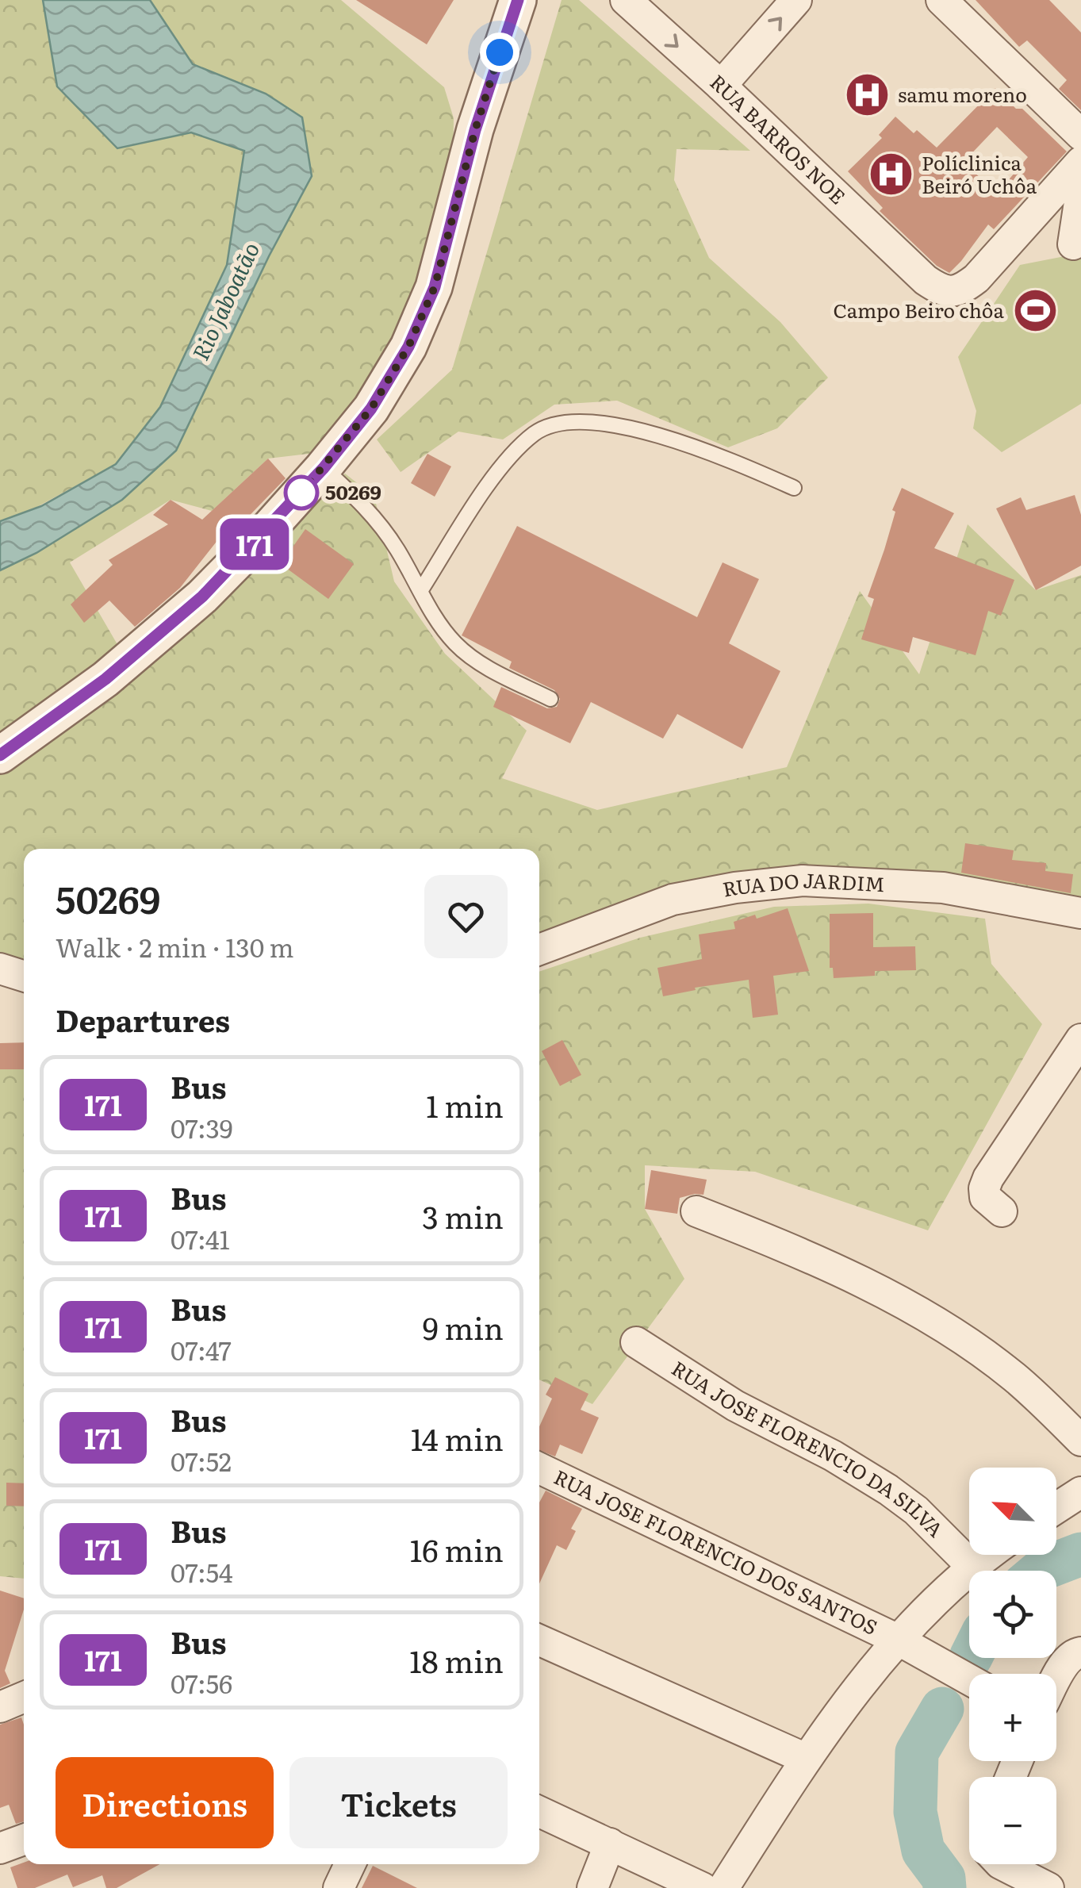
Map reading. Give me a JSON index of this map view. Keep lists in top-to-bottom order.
{
  "streets": {
    "street": [
      "RUA BARROS NOE",
      "RUA DO JARDIM",
      "RUA JOSE FLORENCIO DA SILVA",
      "RUA JOSE FLORENCIO DOS SANTOS"
    ]
  },
  "water": ["Rio Jaboatão"],
  "places": {
    "hospital": ["samu moreno", "Políclinica Beiró Uchôa"],
    "sports": ["Campo Beiro chôa"],
    "other": ["50269"]
  },
  "lines": ["bus line 171"],
  "north": "top left",
  "page": {
    "on_map": "171",
    "heading": [
      ["50269", "Walk · 2 min · 130 m"],
      "Departures"
    ],
    "list": [
      {
        "mark": "171",
        "name": "Bus",
        "note": "07:39",
        "value": "1 min"
      },
      {
        "mark": "171",
        "name": "Bus",
        "note": "07:41",
        "value": "3 min"
      },
      {
        "mark": "171",
        "name": "Bus",
        "note": "07:47",
        "value": "9 min"
      },
      {
        "mark": "171",
        "name": "Bus",
        "note": "07:52",
        "value": "14 min"
      },
      {
        "mark": "171",
        "name": "Bus",
        "note": "07:54",
        "value": "16 min"
      },
      {
        "mark": "171",
        "name": "Bus",
        "note": "07:56",
        "value": "18 min"
      }
    ],
    "map_buttons": ["+", "−"],
    "buttons": ["Directions", "Tickets"]
  }
}
